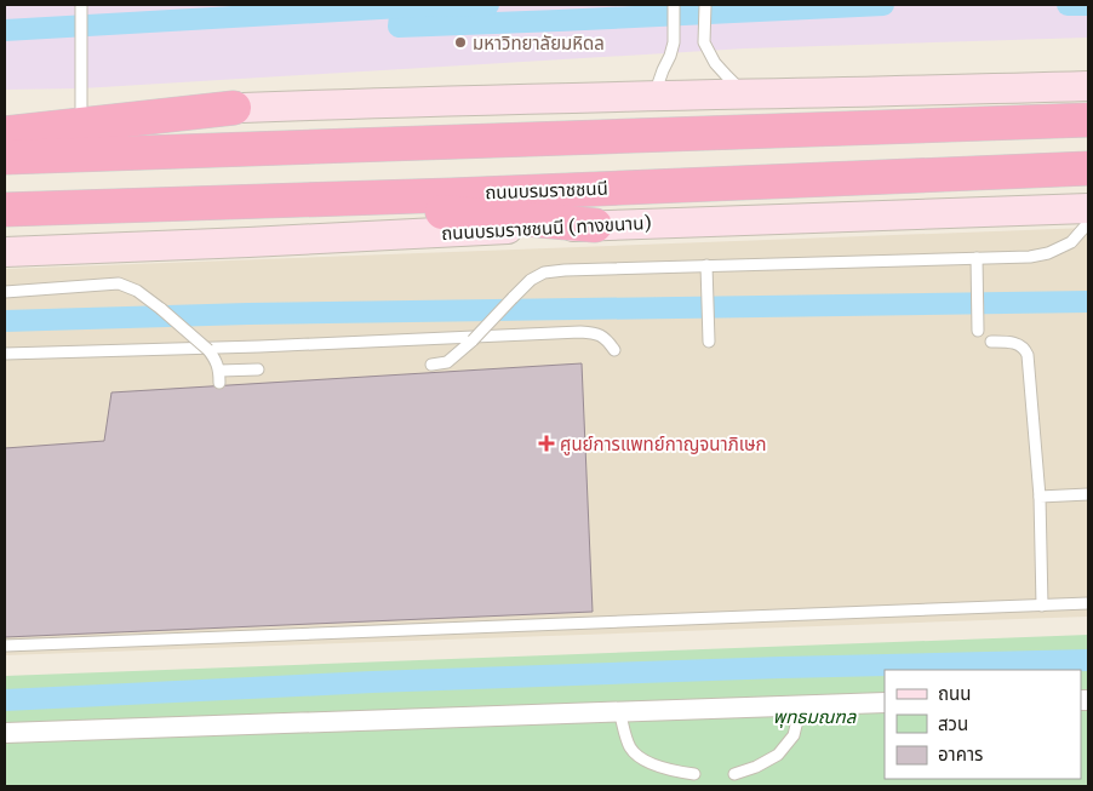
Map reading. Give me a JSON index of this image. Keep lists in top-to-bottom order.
{
  "streets": {
    "highway": ["ถนนบรมราชชนนี"],
    "main road": ["ถนนบรมราชชนนี (ทางขนาน)"]
  },
  "parks": ["พุทธมณฑล"],
  "places": {
    "other": ["มหาวิทยาลัยมหิดล"],
    "health": ["ศูนย์การแพทย์กาญจนาภิเษก"]
  },
  "legend": ["ถนน", "สวน", "อาคาร"]
}
